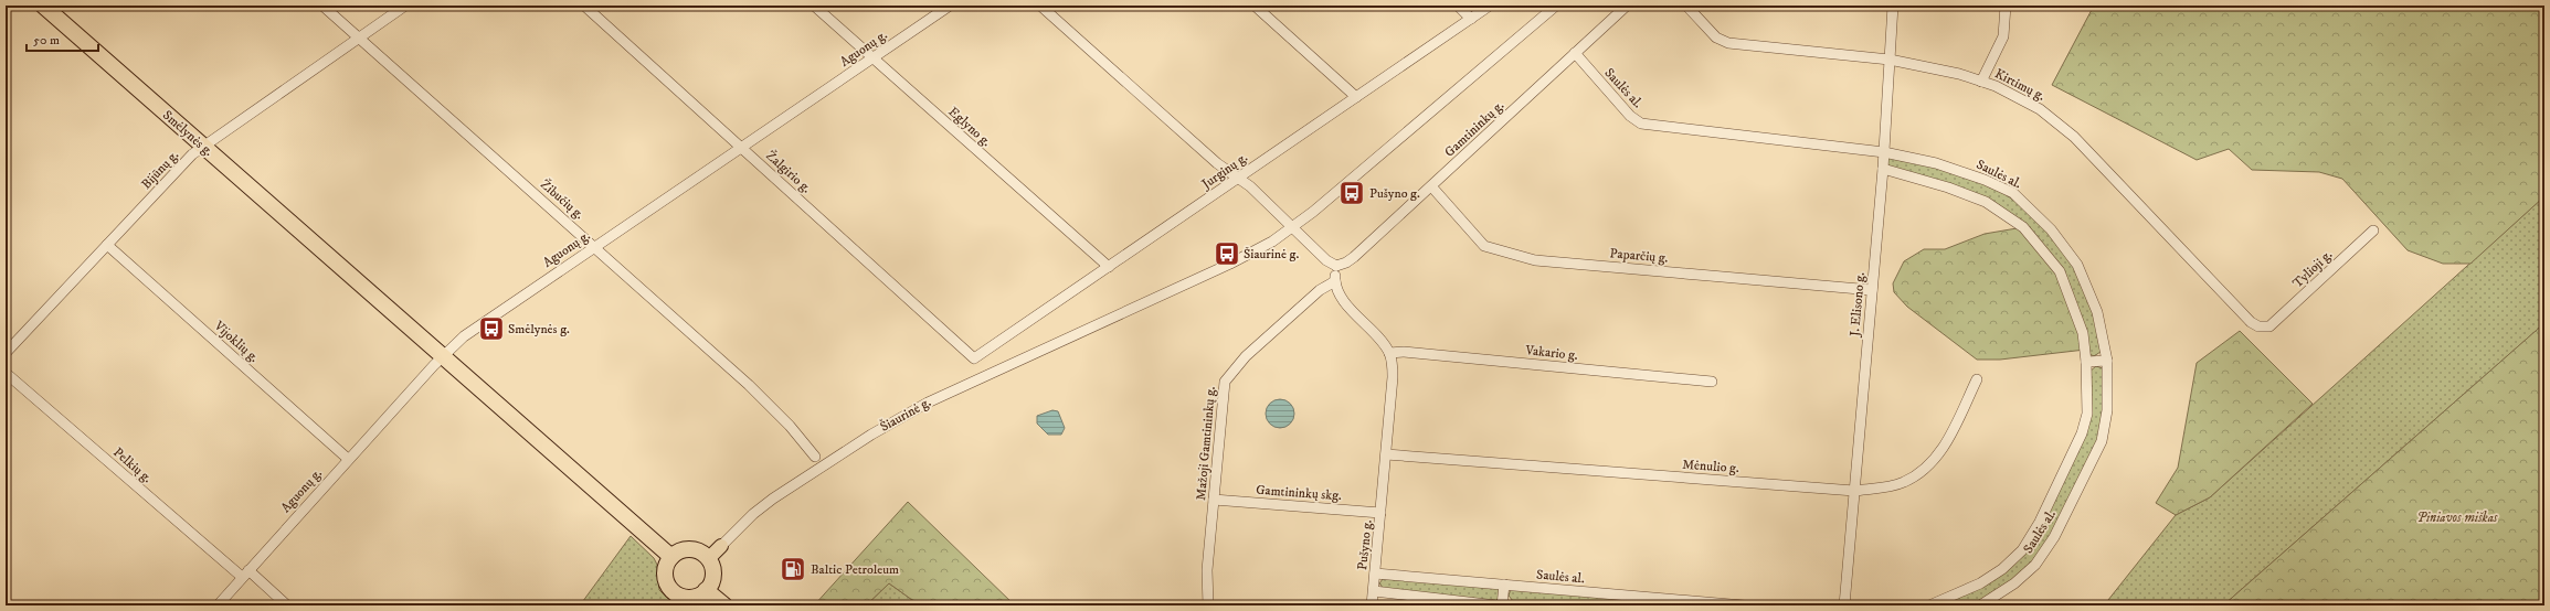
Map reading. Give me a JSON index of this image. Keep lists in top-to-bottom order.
{
  "streets": {
    "highway": ["Smėlynės g."],
    "main road": ["Šiaurinė g."],
    "street": [
      "Aguonų g.",
      "Kirtimų g.",
      "Saulės al.",
      "Eglyno g.",
      "Gamtininkų g.",
      "Bijūnų g.",
      "Jurginų g.",
      "Žalgirio g.",
      "Žibučių g.",
      "Paparčių g.",
      "Tylioji g.",
      "J. Elisono g.",
      "Vijoklių g.",
      "Vakario g.",
      "Mažoji Gamtininkų g.",
      "Pelkių g.",
      "Mėnulio g.",
      "Gamtininkų skg.",
      "Pušyno g."
    ]
  },
  "crossings": [
    ["Aguonų g.", "Eglyno g."],
    ["Aguonų g.", "Smėlynės g."],
    ["Aguonų g.", "Žalgirio g."],
    ["Aguonų g.", "Žibučių g."],
    ["Aguonų g.", "Vijoklių g."],
    ["Aguonų g.", "Pelkių g."],
    ["Kirtimų g.", "Tylioji g."],
    ["Kirtimų g.", "J. Elisono g."],
    ["Saulės al.", "Gamtininkų g."],
    ["Saulės al.", "J. Elisono g."],
    ["Saulės al.", "Pušyno g."],
    ["Eglyno g.", "Jurginų g."],
    ["Gamtininkų g.", "Paparčių g."],
    ["Smėlynės g.", "Bijūnų g."],
    ["Smėlynės g.", "Šiaurinė g."],
    ["Bijūnų g.", "Žibučių g."],
    ["Bijūnų g.", "Vijoklių g."],
    ["Jurginų g.", "Žalgirio g."],
    ["Paparčių g.", "J. Elisono g."],
    ["J. Elisono g.", "Mėnulio g."],
    ["Vakario g.", "Pušyno g."],
    ["Mažoji Gamtininkų g.", "Gamtininkų skg."],
    ["Mėnulio g.", "Pušyno g."],
    ["Gamtininkų skg.", "Pušyno g."]
  ],
  "parks": ["Piniavos miškas"],
  "places": {
    "bus stop": ["Pušyno g.", "Šiaurinė g.", "Smėlynės g."],
    "fuel station": ["Baltic Petroleum"]
  },
  "scale_bar": "50 m"
}
